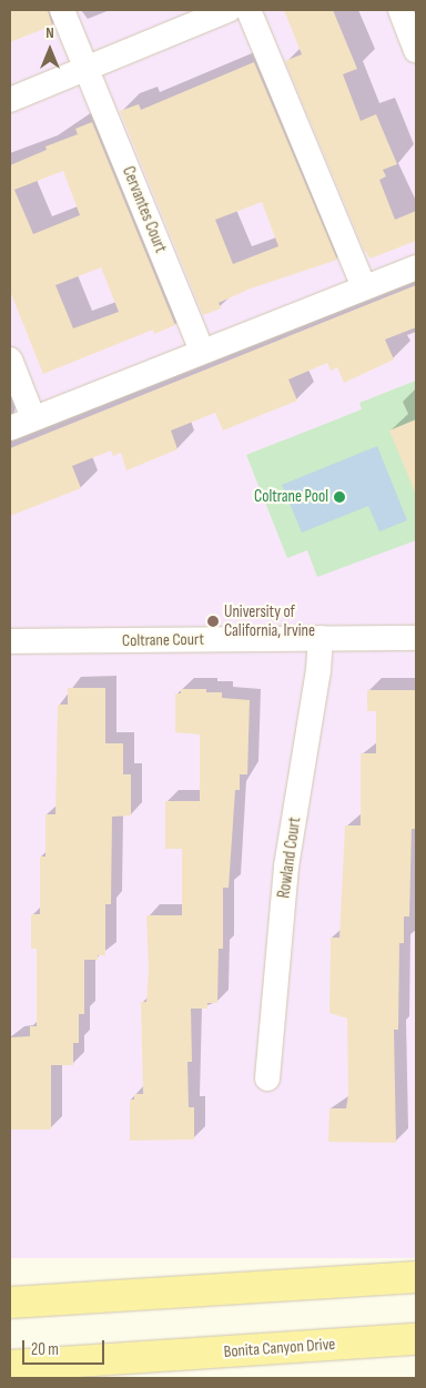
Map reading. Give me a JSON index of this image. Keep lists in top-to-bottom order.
{
  "streets": {
    "main road": ["Bonita Canyon Drive"],
    "street": ["Cervantes Court", "Coltrane Court", "Rowland Court"]
  },
  "crossings": [
    ["Coltrane Court", "Rowland Court"]
  ],
  "places": ["Coltrane Pool", "University of California, Irvine"],
  "scale_bar": "20 m",
  "north": "top"
}
